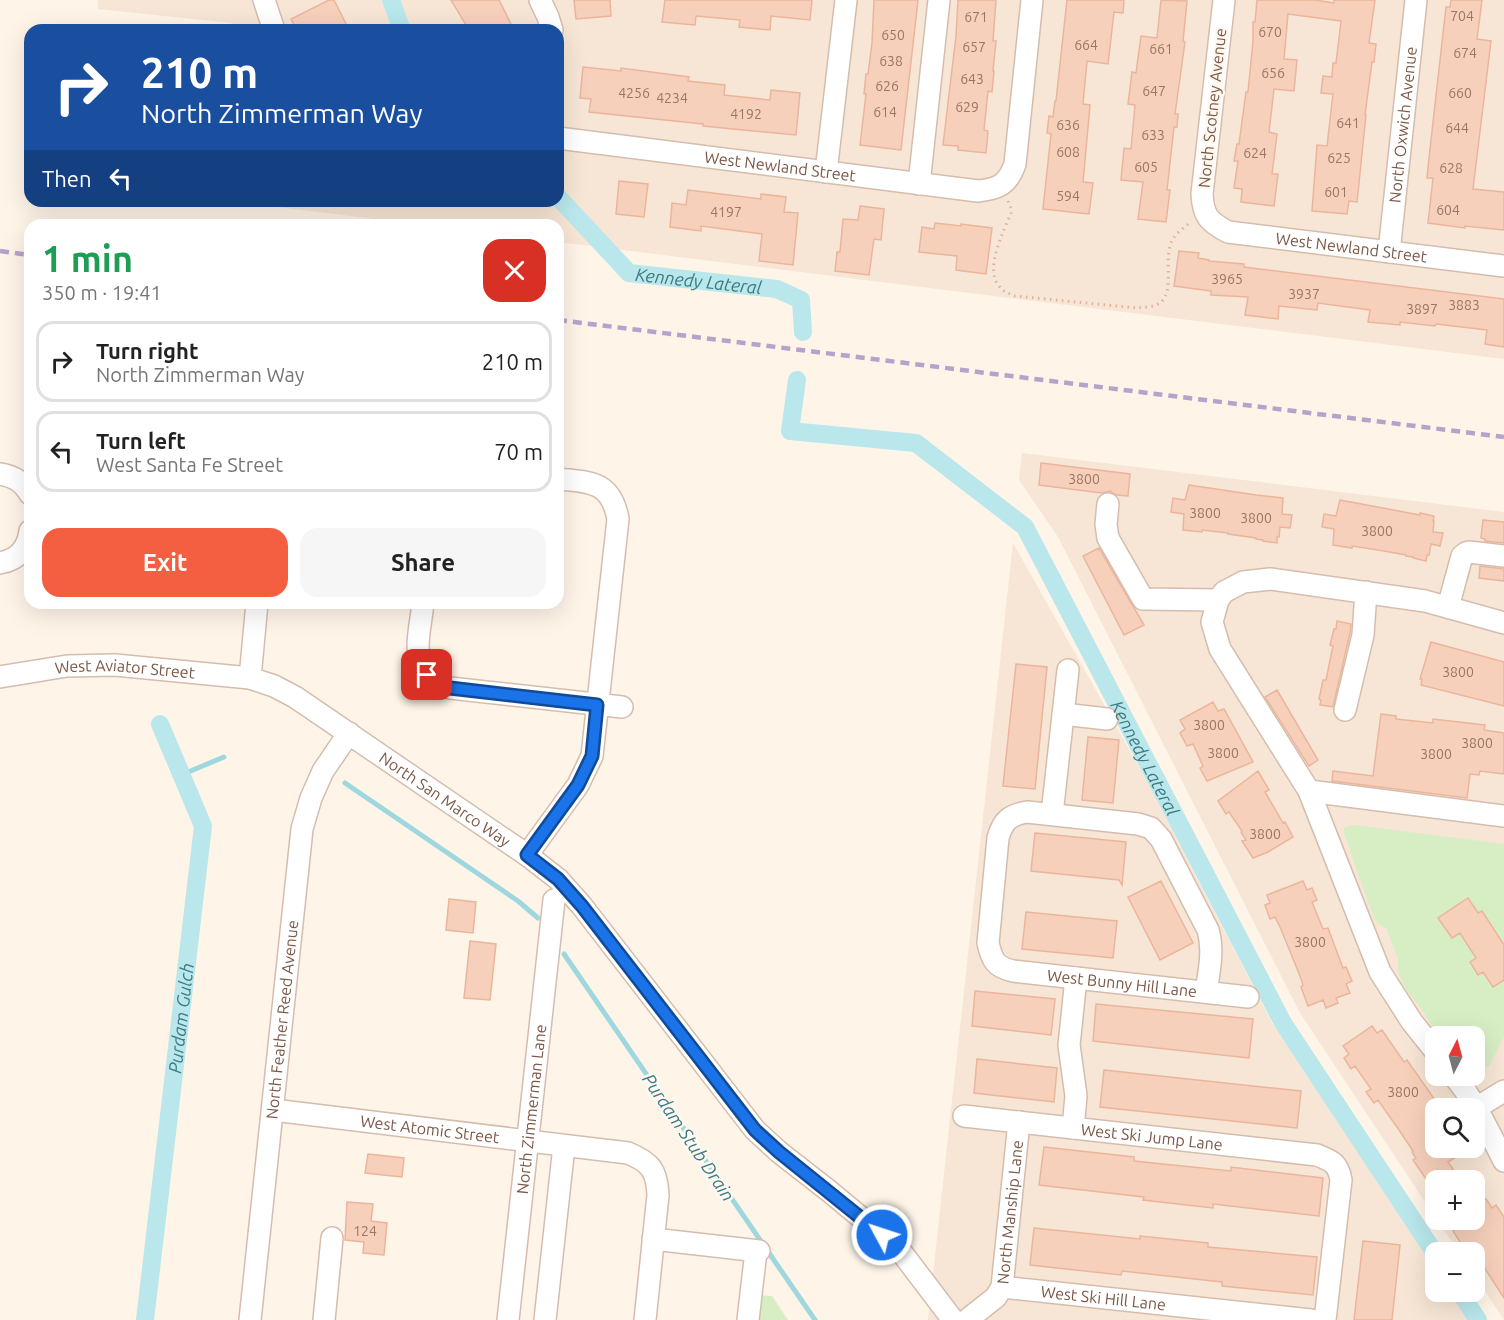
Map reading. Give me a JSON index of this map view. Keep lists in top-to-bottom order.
{
  "streets": {
    "street": [
      "North Scotney Avenue",
      "North Oxwich Avenue",
      "West Newland Street",
      "West Aviator Street",
      "North San Marco Way",
      "West Bunny Hill Lane",
      "North Feather Reed Avenue",
      "North Zimmerman Lane",
      "West Atomic Street",
      "West Ski Jump Lane",
      "North Manship Lane",
      "West Ski Hill Lane"
    ]
  },
  "crossings": [
    ["North Scotney Avenue", "West Newland Street"],
    ["North Oxwich Avenue", "West Newland Street"],
    ["West Aviator Street", "North San Marco Way"],
    ["North San Marco Way", "North Feather Reed Avenue"],
    ["North Feather Reed Avenue", "West Atomic Street"],
    ["North Zimmerman Lane", "West Atomic Street"],
    ["West Ski Jump Lane", "North Manship Lane"],
    ["North Manship Lane", "West Ski Hill Lane"]
  ],
  "water": ["Kennedy Lateral", "Purdam Gulch", "Purdam Stub Drain"],
  "house_numbers": [
    "704",
    "671",
    "670",
    "650",
    "664",
    "657",
    "661",
    "674",
    "638",
    "656",
    "643",
    "626",
    "647",
    "4256",
    "660",
    "4234",
    "629",
    "614",
    "4192",
    "641",
    "636",
    "644",
    "633",
    "608",
    "624",
    "625",
    "605",
    "628",
    "601",
    "594",
    "604",
    "4197",
    "3965",
    "3937",
    "3883",
    "3897",
    "3800",
    "3800",
    "3800",
    "3800",
    "3800",
    "3800",
    "3800",
    "3800",
    "3800",
    "3800",
    "3800",
    "3800",
    "124"
  ],
  "north": "top",
  "page": {
    "turn": ["210 m", "North Zimmerman Way"],
    "then": "Then",
    "heading": ["1 min", "350 m · 19:41"],
    "list": [
      {
        "name": "Turn right",
        "note": "North Zimmerman Way",
        "value": "210 m"
      },
      {
        "name": "Turn left",
        "note": "West Santa Fe Street",
        "value": "70 m"
      }
    ],
    "buttons": ["Exit", "Share"],
    "map_buttons": ["+", "−"]
  }
}
